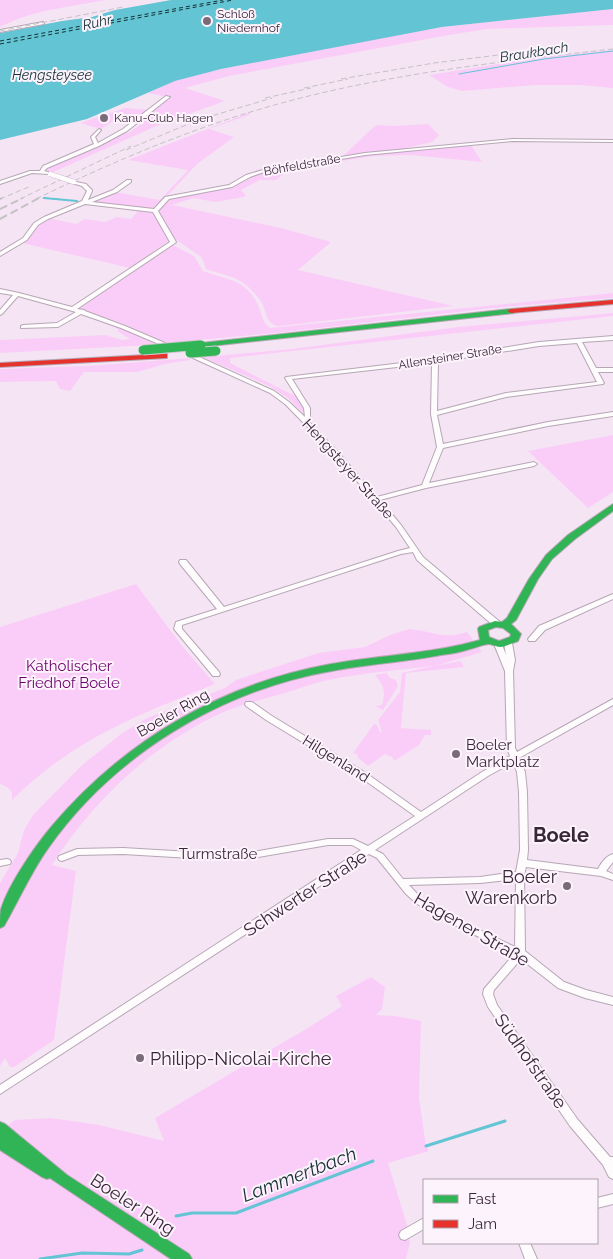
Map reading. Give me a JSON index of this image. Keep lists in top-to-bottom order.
{
  "streets": {
    "main road": ["Boeler Ring"],
    "street": [
      "Böhfeldstraße",
      "Allensteiner Straße",
      "Hengsteyer Straße",
      "Hilgenland",
      "Turmstraße",
      "Schwerter Straße",
      "Hagener Straße",
      "Südhofstraße"
    ]
  },
  "crossings": [
    ["Allensteiner Straße", "Hengsteyer Straße"],
    ["Hilgenland", "Schwerter Straße"],
    ["Turmstraße", "Schwerter Straße"],
    ["Turmstraße", "Hagener Straße"],
    ["Schwerter Straße", "Hagener Straße"],
    ["Hagener Straße", "Südhofstraße"]
  ],
  "districts": ["Boele"],
  "water": [
    "Ruhr",
    "Braukbach",
    "Hengsteysee",
    "Lammertbach"
  ],
  "parks": ["Katholischer Friedhof Boele"],
  "places": [
    "Schloß Niedernhof",
    "Kanu-Club Hagen",
    "Boeler Marktplatz",
    "Boeler Warenkorb",
    "Philipp-Nicolai-Kirche"
  ],
  "legend": ["Fast", "Jam"]
}
